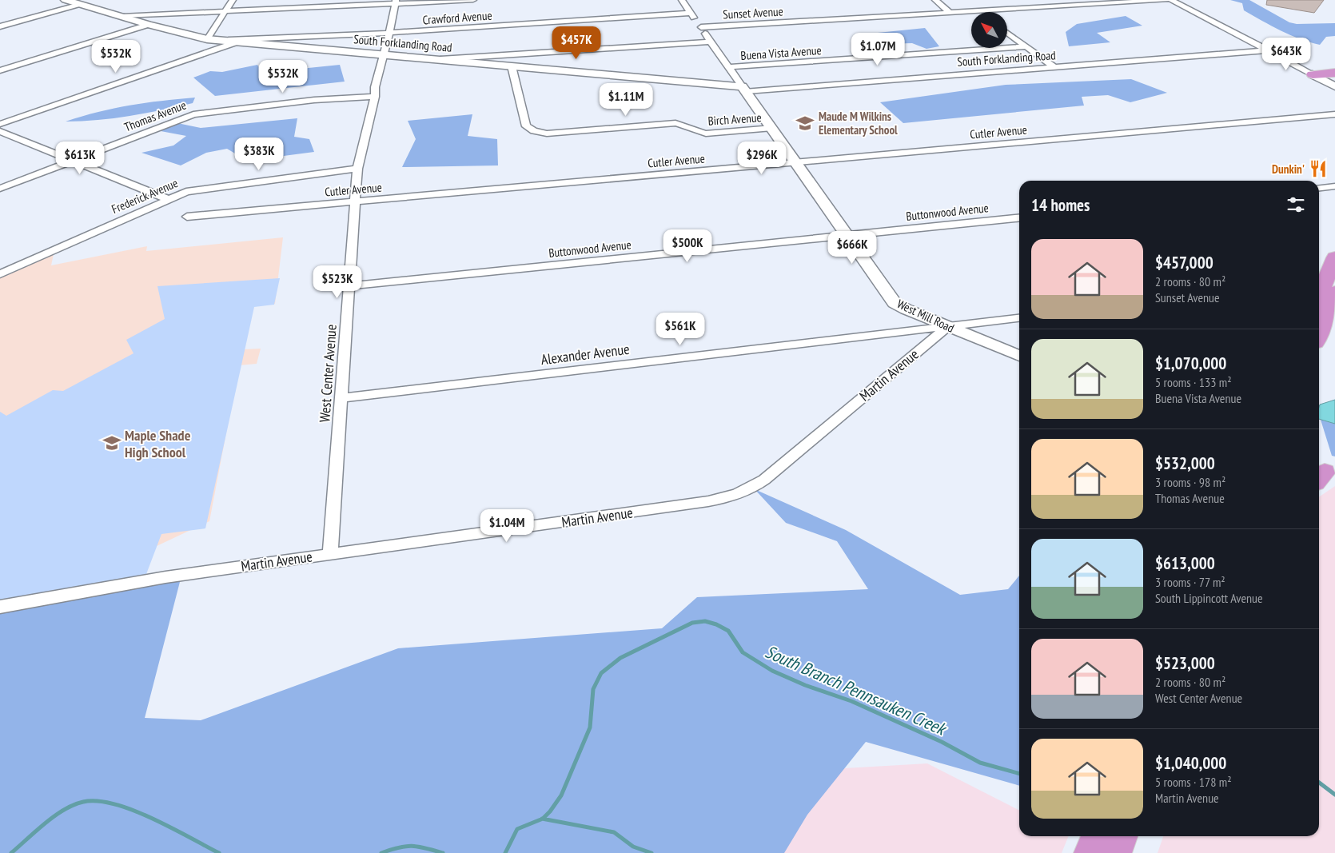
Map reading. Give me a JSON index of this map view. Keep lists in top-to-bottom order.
{
  "streets": {
    "street": [
      "Sunset Avenue",
      "Crawford Avenue",
      "South Forklanding Road",
      "Buena Vista Avenue",
      "Thomas Avenue",
      "Birch Avenue",
      "Cutler Avenue",
      "Frederick Avenue",
      "Buttonwood Avenue",
      "West Mill Road",
      "Alexander Avenue",
      "West Center Avenue",
      "Martin Avenue"
    ]
  },
  "crossings": [
    ["Crawford Avenue", "South Forklanding Road"],
    ["Crawford Avenue", "West Center Avenue"],
    ["South Forklanding Road", "Birch Avenue"],
    ["South Forklanding Road", "West Mill Road"],
    ["South Forklanding Road", "West Center Avenue"],
    ["Thomas Avenue", "West Center Avenue"],
    ["Birch Avenue", "West Mill Road"],
    ["Cutler Avenue", "West Mill Road"],
    ["Cutler Avenue", "West Center Avenue"],
    ["Frederick Avenue", "West Center Avenue"],
    ["Buttonwood Avenue", "West Mill Road"],
    ["Buttonwood Avenue", "West Center Avenue"],
    ["West Mill Road", "Alexander Avenue"],
    ["West Mill Road", "Martin Avenue"],
    ["Alexander Avenue", "West Center Avenue"],
    ["Alexander Avenue", "Martin Avenue"],
    ["West Center Avenue", "Martin Avenue"]
  ],
  "water": ["South Branch Pennsauken Creek"],
  "places": {
    "school or university": ["Maude M Wilkins Elementary School", "Maple Shade High School"],
    "restaurant": ["Dunkin'"]
  },
  "north": "top left",
  "page": {
    "price": [
      "$457K",
      "$1.07M",
      "$643K",
      "$532K",
      "$532K",
      "$1.11M",
      "$383K",
      "$613K",
      "$296K",
      "$500K",
      "$666K",
      "$523K",
      "$561K",
      "$1.04M"
    ],
    "heading": "14 homes",
    "list": [
      {
        "name": "$457,000",
        "note": "2 rooms · 80 m² · Sunset Avenue"
      },
      {
        "name": "$1,070,000",
        "note": "5 rooms · 133 m² · Buena Vista Avenue"
      },
      {
        "name": "$532,000",
        "note": "3 rooms · 98 m² · Thomas Avenue"
      },
      {
        "name": "$613,000",
        "note": "3 rooms · 77 m² · South Lippincott Avenue"
      },
      {
        "name": "$523,000",
        "note": "2 rooms · 80 m² · West Center Avenue"
      },
      {
        "name": "$1,040,000",
        "note": "5 rooms · 178 m² · Martin Avenue"
      }
    ]
  }
}
